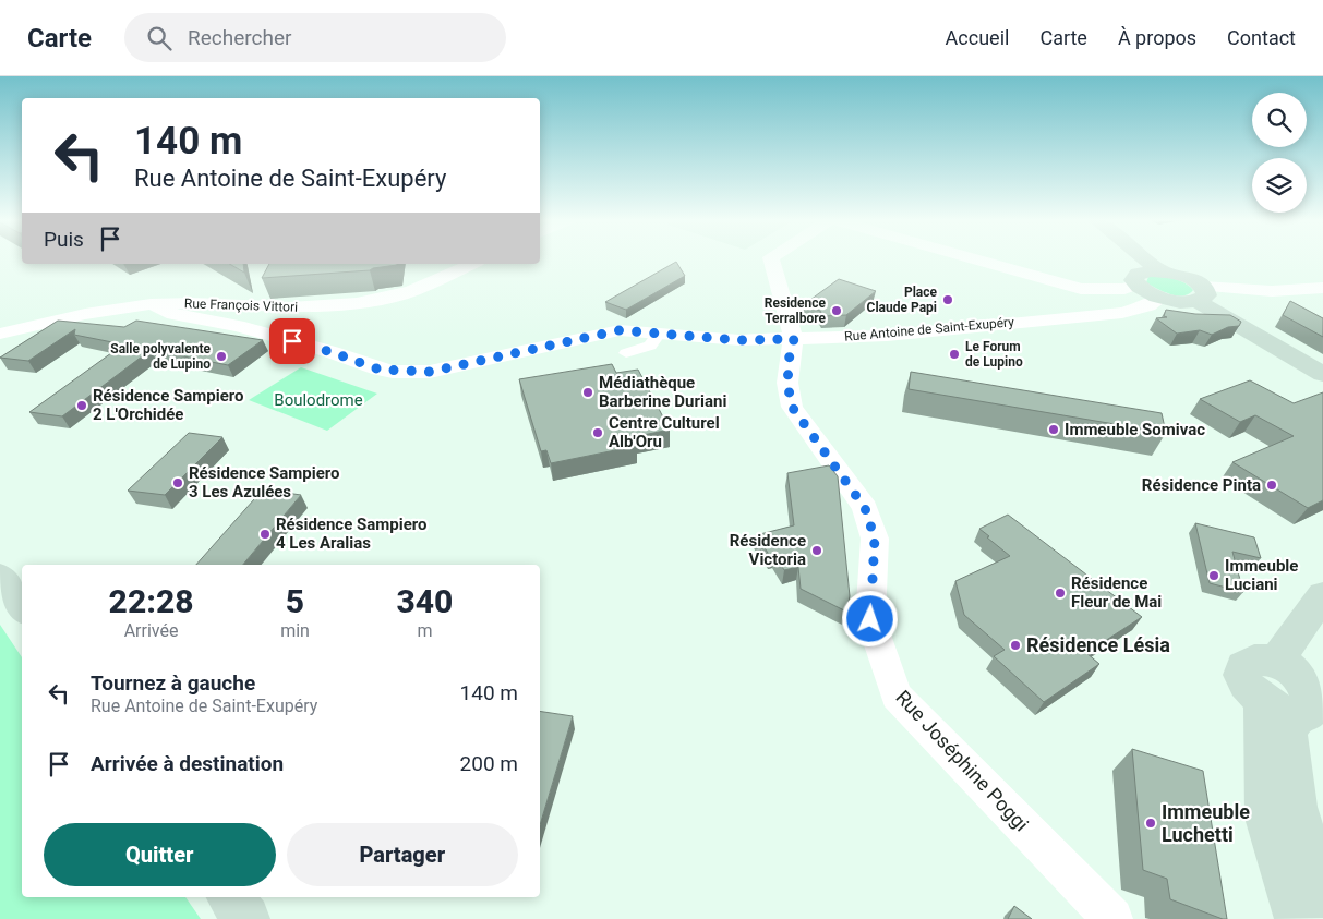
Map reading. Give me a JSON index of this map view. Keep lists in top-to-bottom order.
{
  "streets": {
    "street": ["Rue François Vittori", "Rue Antoine de Saint-Exupéry", "Rue Joséphine Poggi"]
  },
  "crossings": [
    ["Rue François Vittori", "Rue Antoine de Saint-Exupéry"],
    ["Rue Antoine de Saint-Exupéry", "Rue Joséphine Poggi"]
  ],
  "parks": ["Boulodrome"],
  "places": [
    "Place Claude Papi",
    "Residence Terralbore",
    "Le Forum de Lupino",
    "Salle polyvalente de Lupino",
    "Médiathèque Barberine Duriani",
    "Résidence Sampiero 2 L'Orchidée",
    "Immeuble Somivac",
    "Centre Culturel Alb'Oru",
    "Résidence Sampiero 3 Les Azulées",
    "Résidence Pinta",
    "Résidence Sampiero 4 Les Aralias",
    "Résidence Victoria",
    "Immeuble Luciani",
    "Résidence Fleur de Mai",
    "Résidence Lésia",
    "Immeuble Luchetti"
  ],
  "page": {
    "header": "Carte",
    "search": "Rechercher",
    "nav": [
      "Accueil",
      "Carte",
      "À propos",
      "Contact"
    ],
    "turn": ["140 m", "Rue Antoine de Saint-Exupéry"],
    "then": "Puis",
    "eta": [
      "22:28",
      "Arrivée",
      "5",
      "min",
      "340",
      "m"
    ],
    "list": [
      {
        "name": "Tournez à gauche",
        "note": "Rue Antoine de Saint-Exupéry",
        "value": "140 m"
      },
      {
        "name": "Arrivée à destination",
        "value": "200 m"
      }
    ],
    "buttons": ["Quitter", "Partager"]
  }
}
